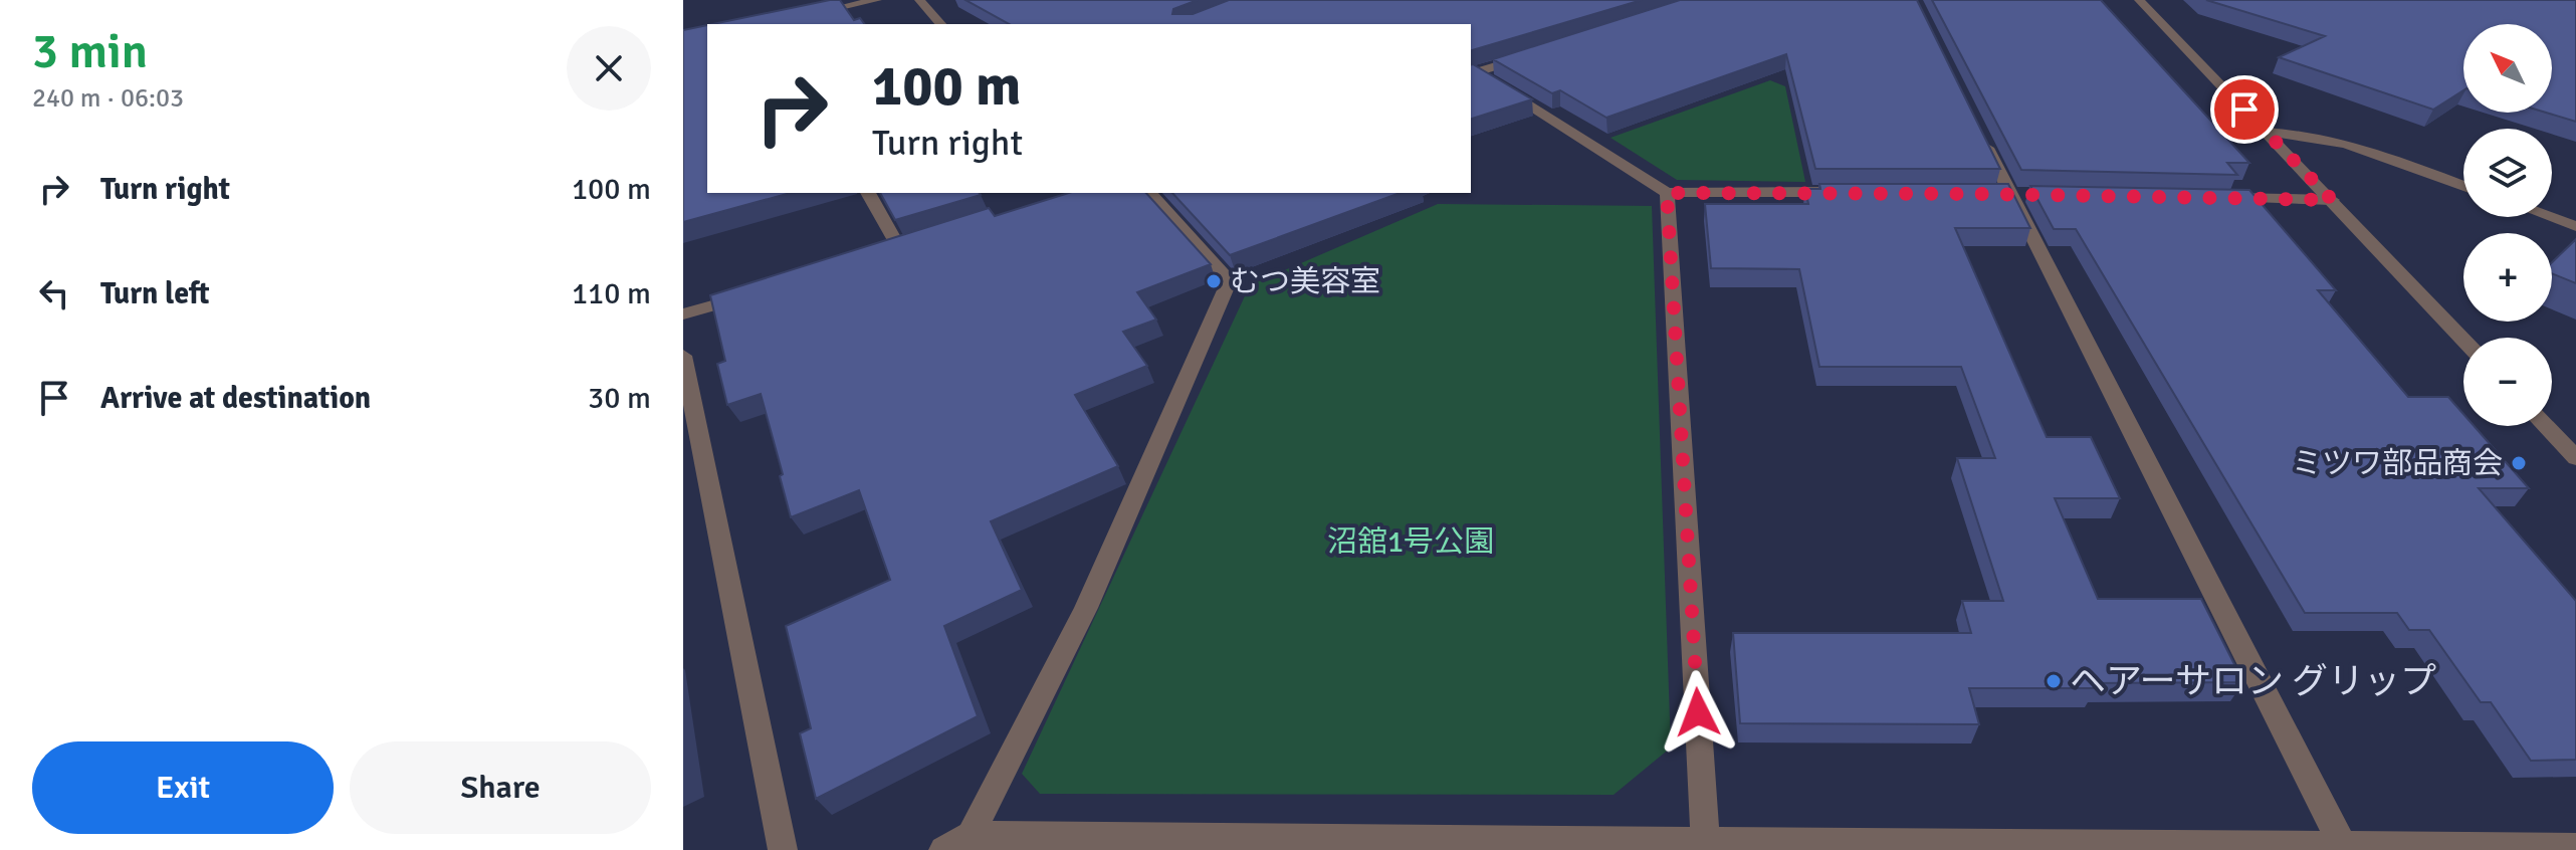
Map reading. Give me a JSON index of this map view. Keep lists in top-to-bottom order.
{
  "parks": ["沼舘1号公園"],
  "places": ["むつ美容室", "ミツワ部品商会", "ヘアーサロン グリップ"],
  "north": "top left",
  "page": {
    "heading": ["3 min", "240 m · 06:03"],
    "map_buttons": ["+", "−"],
    "turn": ["100 m", "Turn right"],
    "list": [
      {
        "name": "Turn right",
        "value": "100 m"
      },
      {
        "name": "Turn left",
        "value": "110 m"
      },
      {
        "name": "Arrive at destination",
        "value": "30 m"
      }
    ],
    "buttons": ["Exit", "Share"]
  }
}
